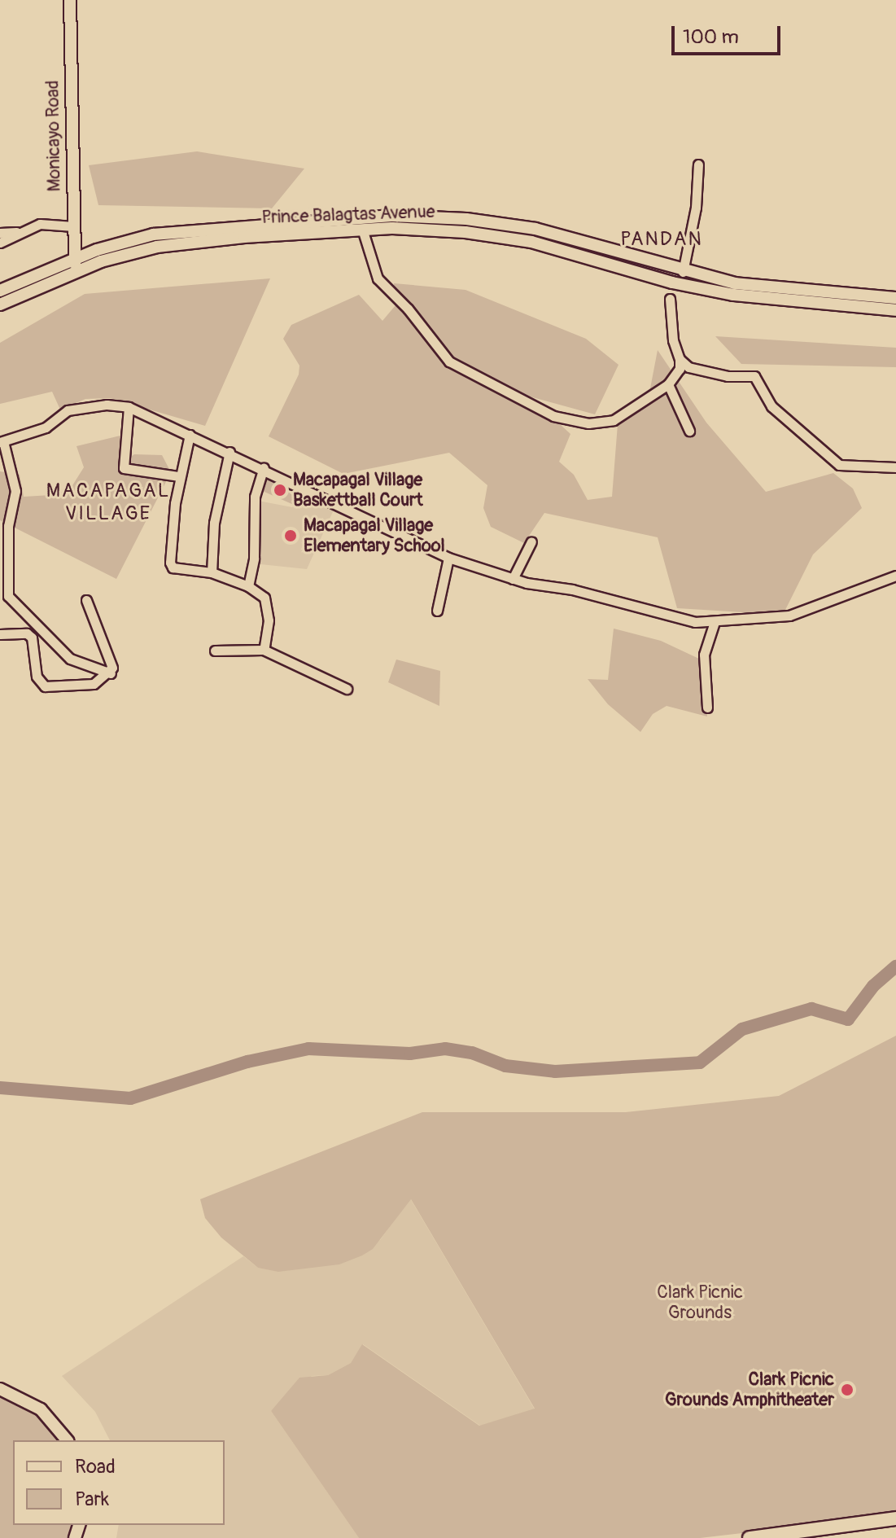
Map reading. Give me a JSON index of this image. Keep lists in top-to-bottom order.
{
  "streets": {
    "main road": ["Monicayo Road", "Prince Balagtas Avenue"]
  },
  "crossings": [
    ["Monicayo Road", "Prince Balagtas Avenue"]
  ],
  "districts": ["PANDAN", "MACAPAGAL VILLAGE"],
  "parks": ["Clark Picnic Grounds"],
  "places": ["Macapagal Village Baskettball Court", "Macapagal Village Elementary School", "Clark Picnic Grounds Amphitheater"],
  "legend": ["Road", "Park"],
  "scale_bar": "100 m"
}
